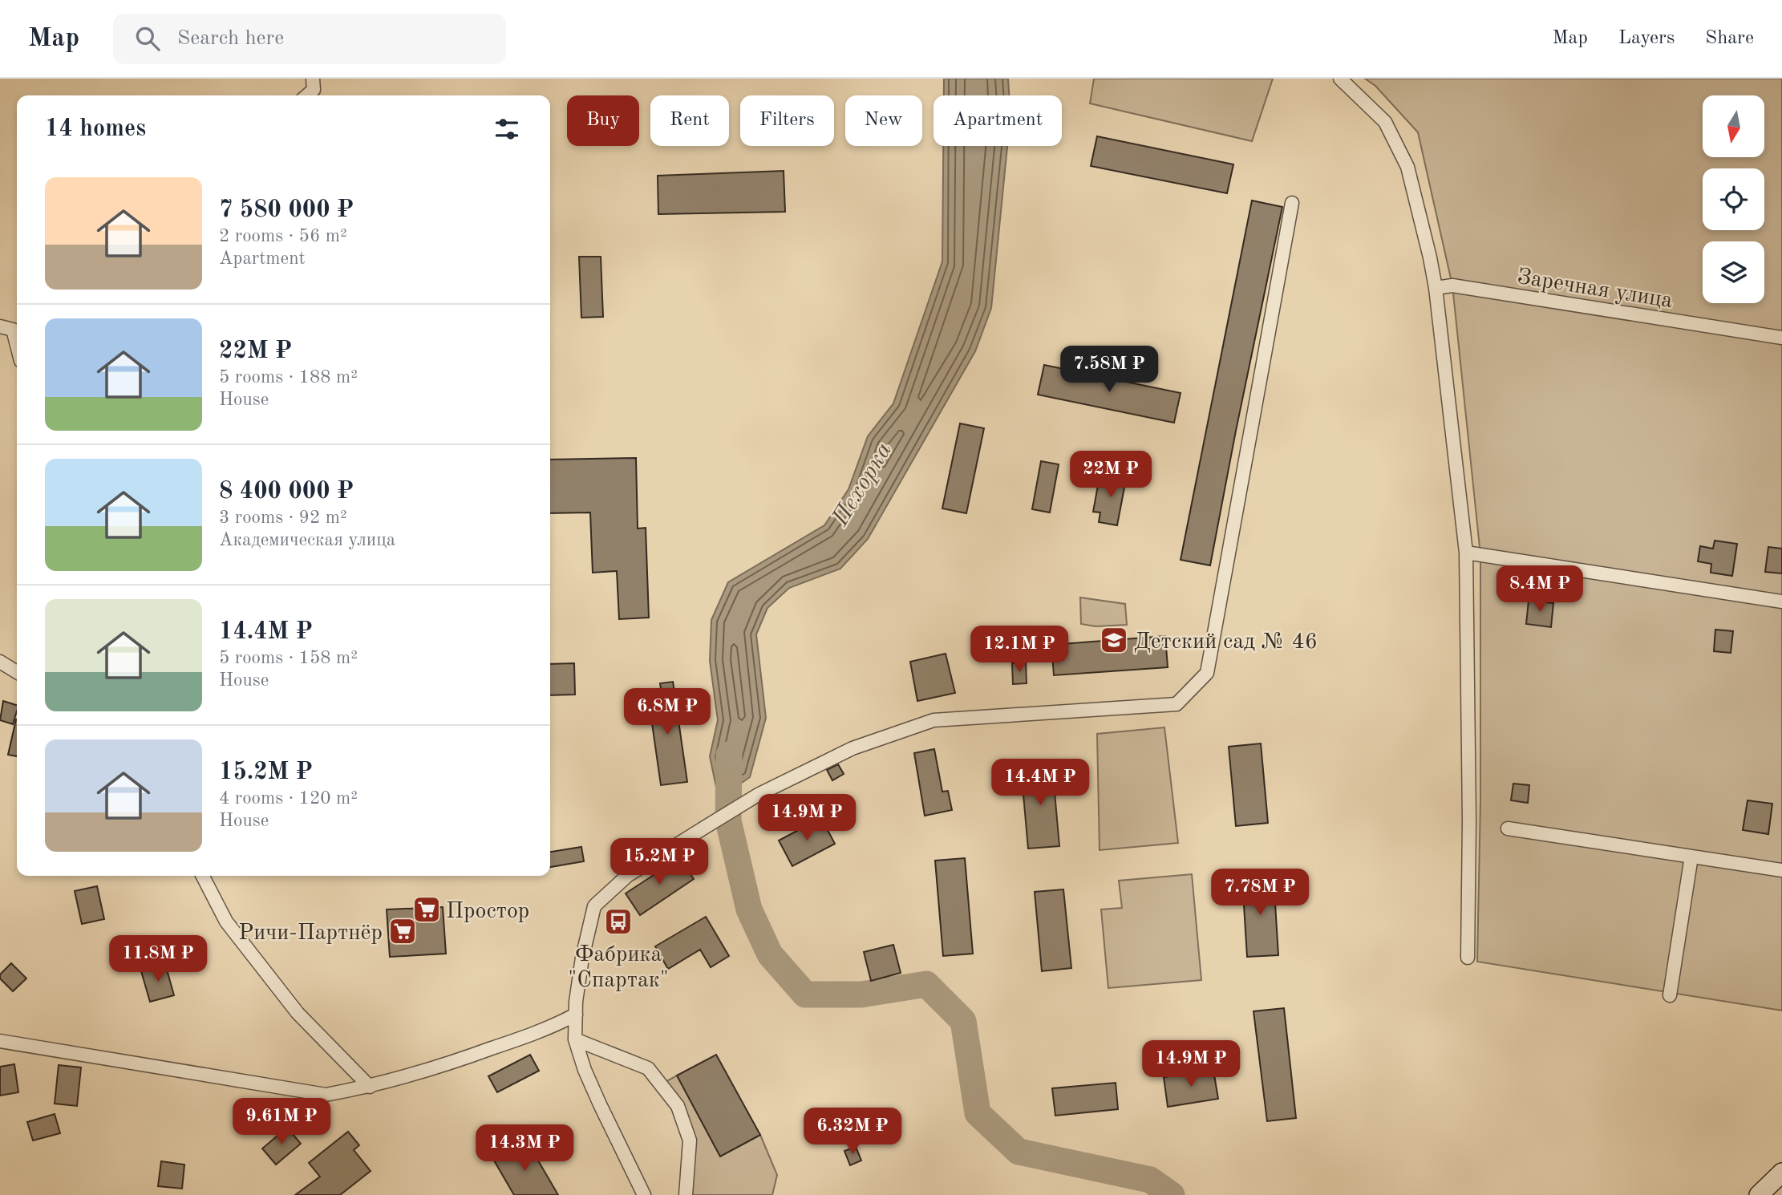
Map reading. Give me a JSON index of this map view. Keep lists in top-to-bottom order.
{
  "streets": {
    "street": ["Заречная улица"]
  },
  "water": ["Пехорка"],
  "places": {
    "school or university": ["Детский сад № 46"],
    "supermarket": ["Простор", "Ричи-Партнёр"],
    "bus stop": ["Фабрика \"Спартак\""]
  },
  "north": "bottom",
  "page": {
    "header": "Map",
    "search": "Search here",
    "nav": ["Map", "Layers", "Share"],
    "chip": [
      "Buy",
      "Rent",
      "Filters",
      "New",
      "Apartment"
    ],
    "heading": "14 homes",
    "list": [
      {
        "name": "7 580 000 ₽",
        "note": "2 rooms · 56 m² · Apartment"
      },
      {
        "name": "22M ₽",
        "note": "5 rooms · 188 m² · House"
      },
      {
        "name": "8 400 000 ₽",
        "note": "3 rooms · 92 m² · Академическая улица"
      },
      {
        "name": "14.4M ₽",
        "note": "5 rooms · 158 m² · House"
      },
      {
        "name": "15.2M ₽",
        "note": "4 rooms · 120 m² · House"
      }
    ],
    "price": [
      "7.58M ₽",
      "22M ₽",
      "8.4M ₽",
      "12.1M ₽",
      "6.8M ₽",
      "14.4M ₽",
      "14.9M ₽",
      "15.2M ₽",
      "7.78M ₽",
      "11.8M ₽",
      "14.9M ₽",
      "9.61M ₽",
      "6.32M ₽",
      "14.3M ₽"
    ]
  }
}
